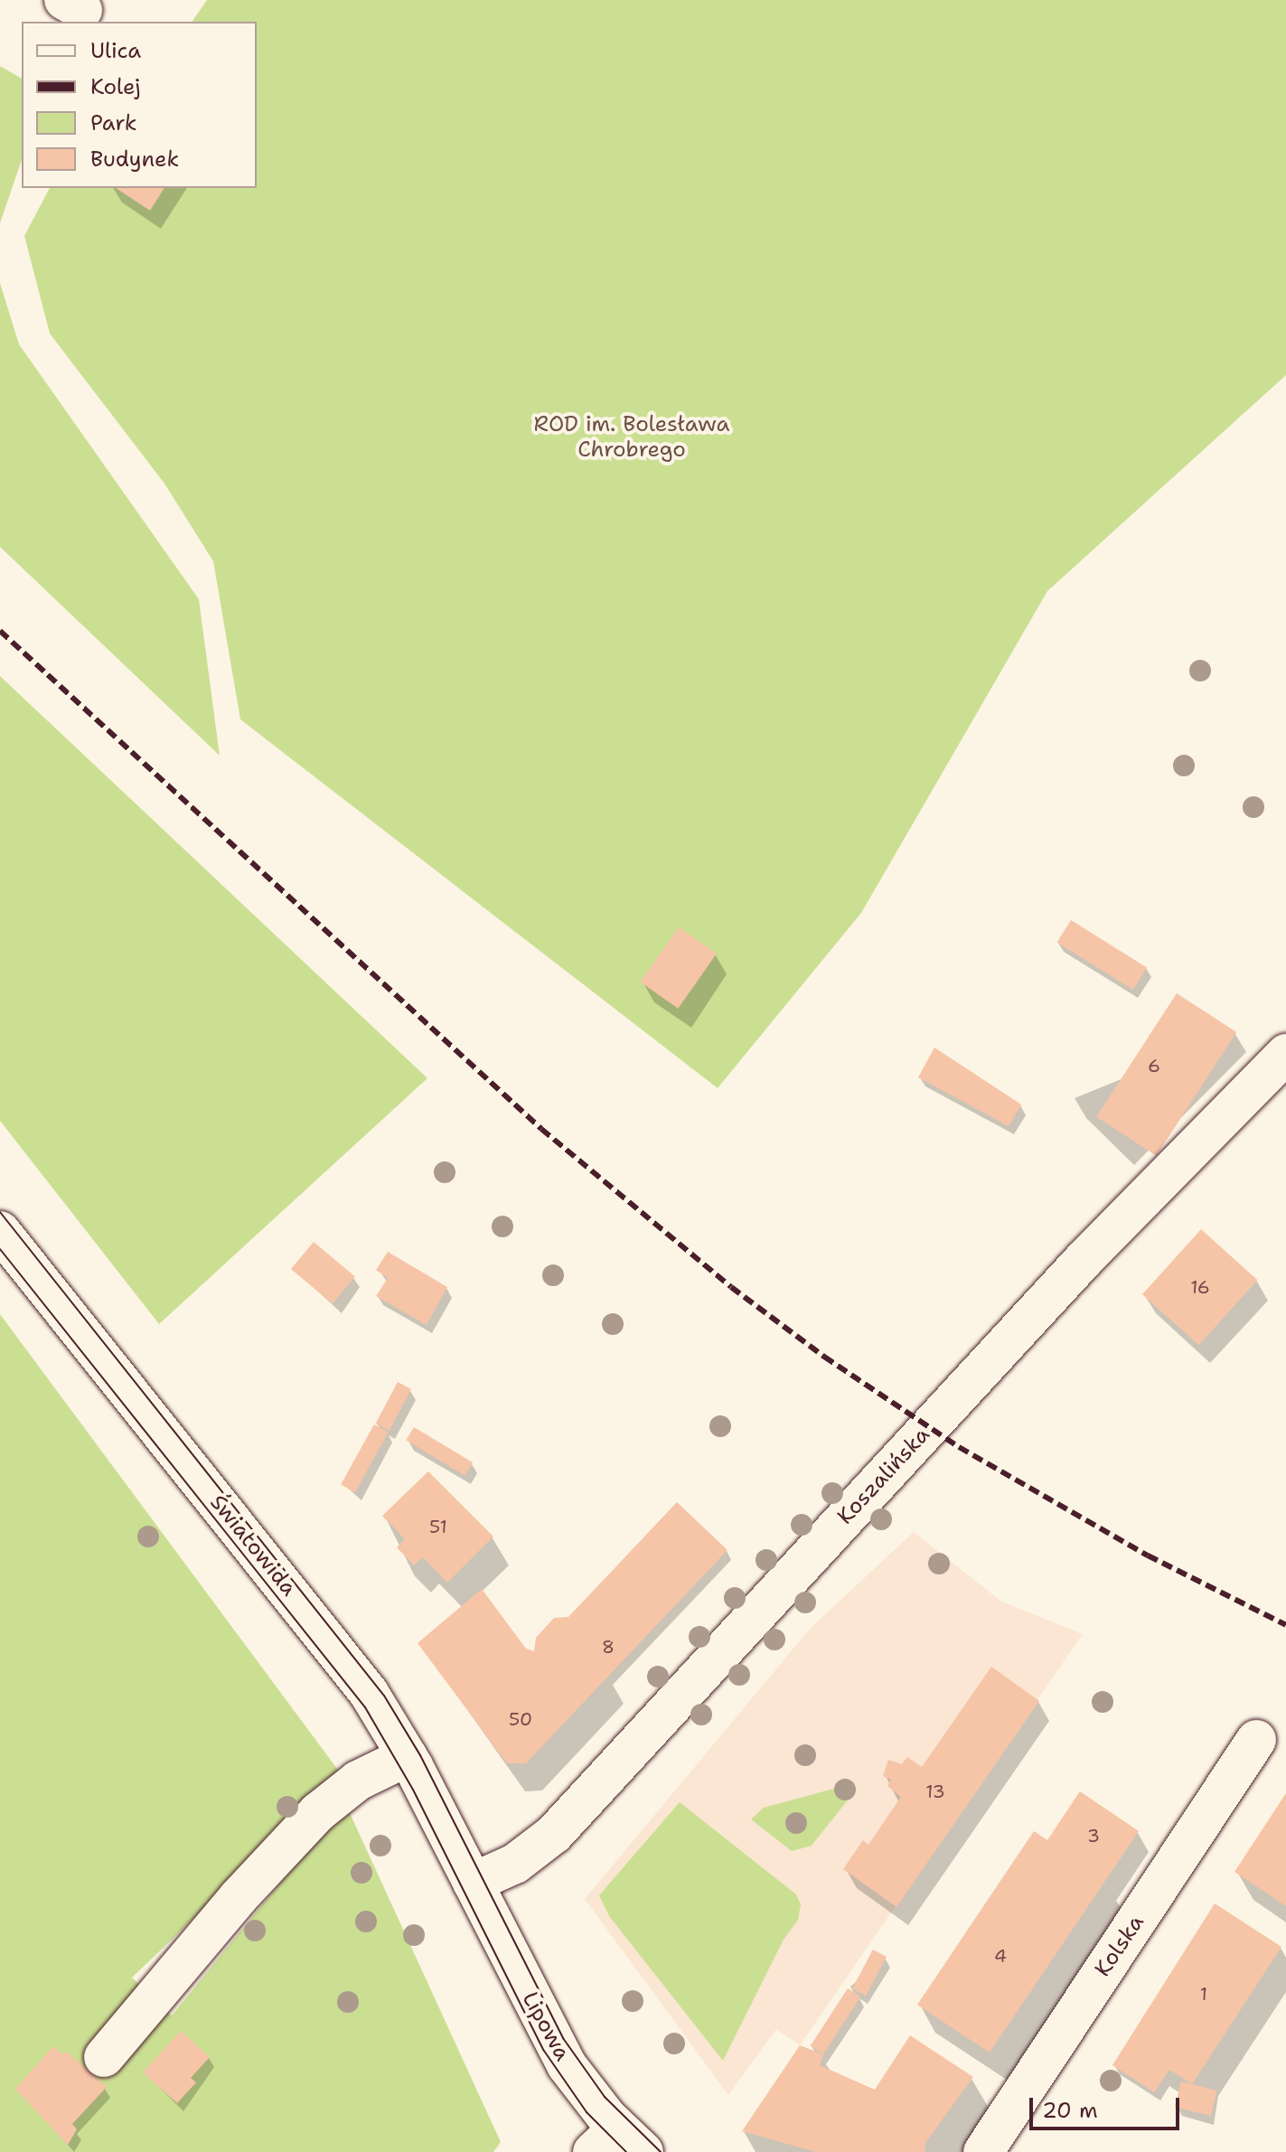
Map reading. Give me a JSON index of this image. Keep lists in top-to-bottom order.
{
  "streets": {
    "street": [
      "Koszalińska",
      "Światowida",
      "Kolska",
      "Lipowa"
    ]
  },
  "crossings": [
    ["Koszalińska", "Światowida"],
    ["Koszalińska", "Lipowa"],
    ["Światowida", "Lipowa"]
  ],
  "parks": ["ROD im. Bolesława Chrobrego"],
  "house_numbers": [
    "6",
    "16",
    "51",
    "8",
    "50",
    "13",
    "3",
    "4",
    "1"
  ],
  "legend": [
    "Ulica",
    "Kolej",
    "Park",
    "Budynek"
  ],
  "scale_bar": "20 m"
}
